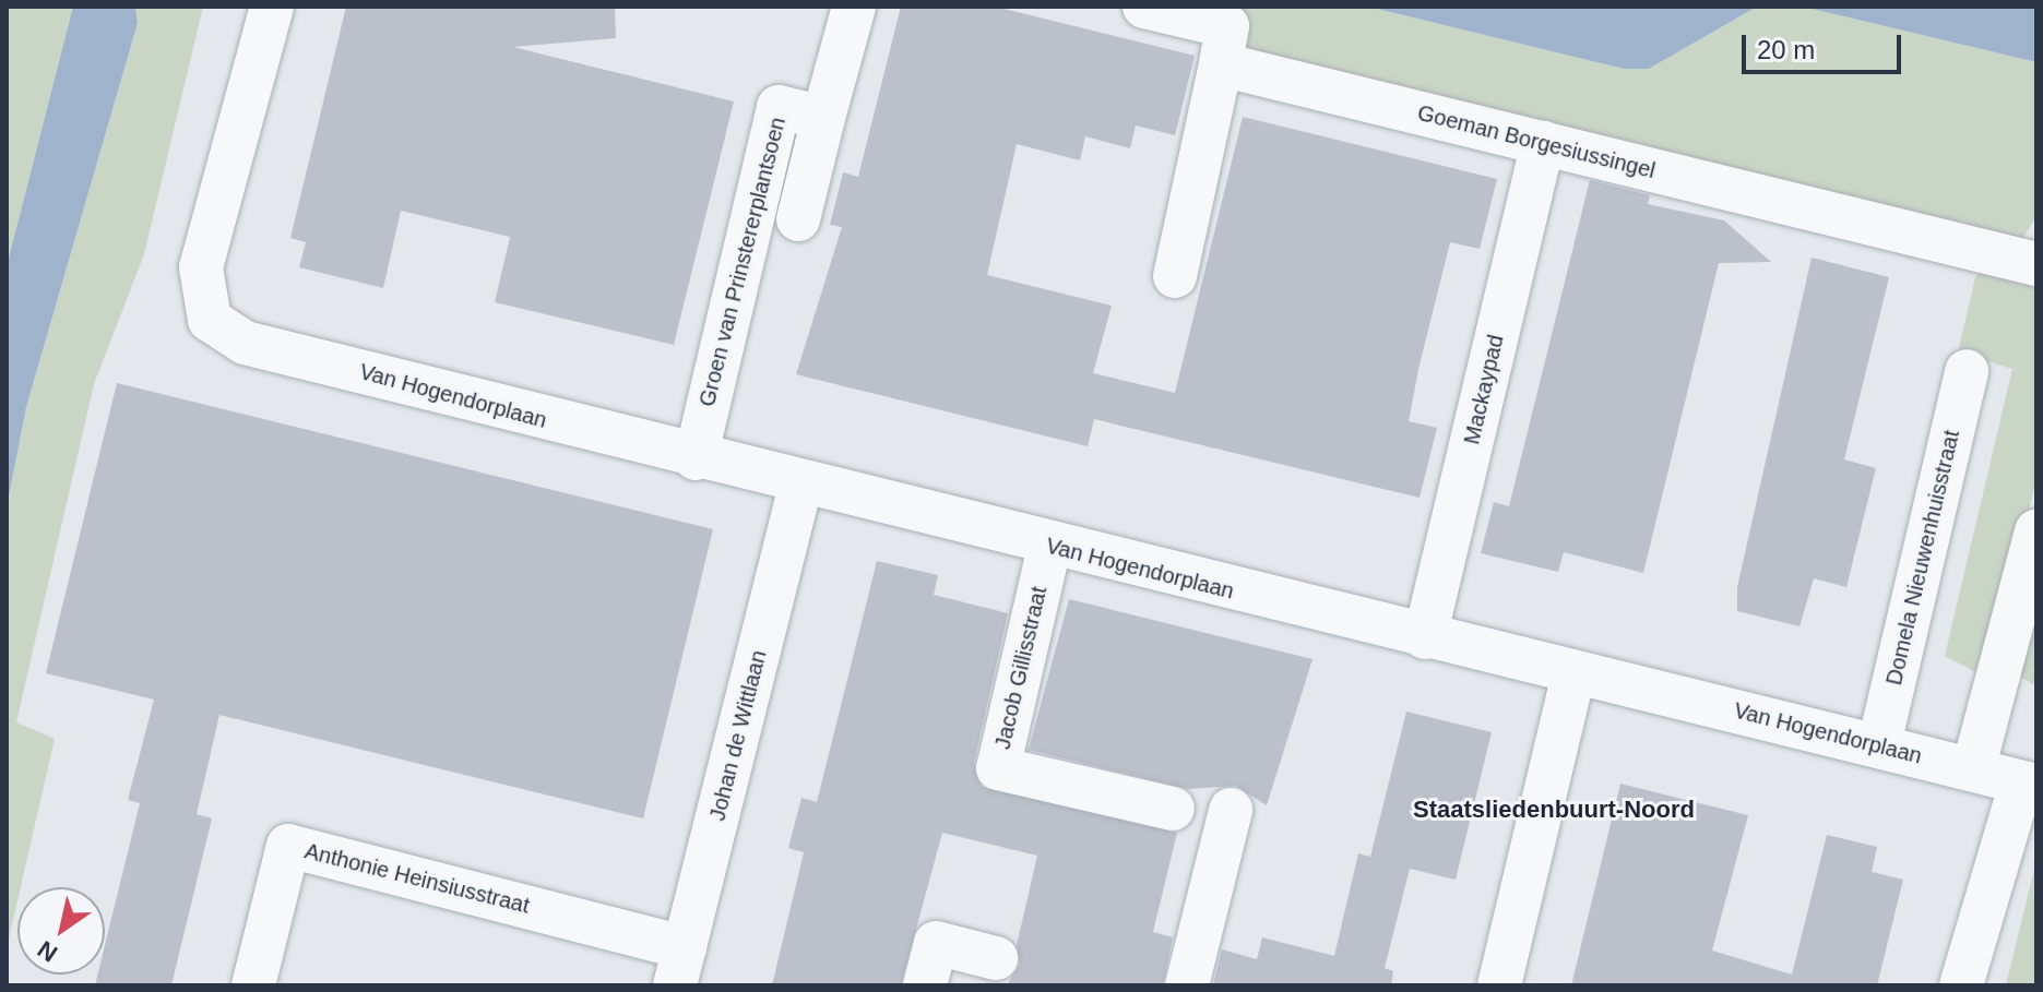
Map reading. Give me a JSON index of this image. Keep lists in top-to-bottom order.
{
  "streets": {
    "street": [
      "Goeman Borgesiussingel",
      "Groen van Prinstererplantsoen",
      "Mackaypad",
      "Van Hogendorplaan",
      "Domela Nieuwenhuisstraat",
      "Jacob Gillisstraat",
      "Johan de Wittlaan",
      "Anthonie Heinsiusstraat"
    ]
  },
  "crossings": [
    ["Goeman Borgesiussingel", "Mackaypad"],
    ["Groen van Prinstererplantsoen", "Van Hogendorplaan"],
    ["Mackaypad", "Van Hogendorplaan"],
    ["Van Hogendorplaan", "Domela Nieuwenhuisstraat"],
    ["Van Hogendorplaan", "Jacob Gillisstraat"],
    ["Van Hogendorplaan", "Johan de Wittlaan"],
    ["Johan de Wittlaan", "Anthonie Heinsiusstraat"]
  ],
  "districts": ["Staatsliedenbuurt-Noord"],
  "scale_bar": "20 m",
  "north": "bottom left"
}
